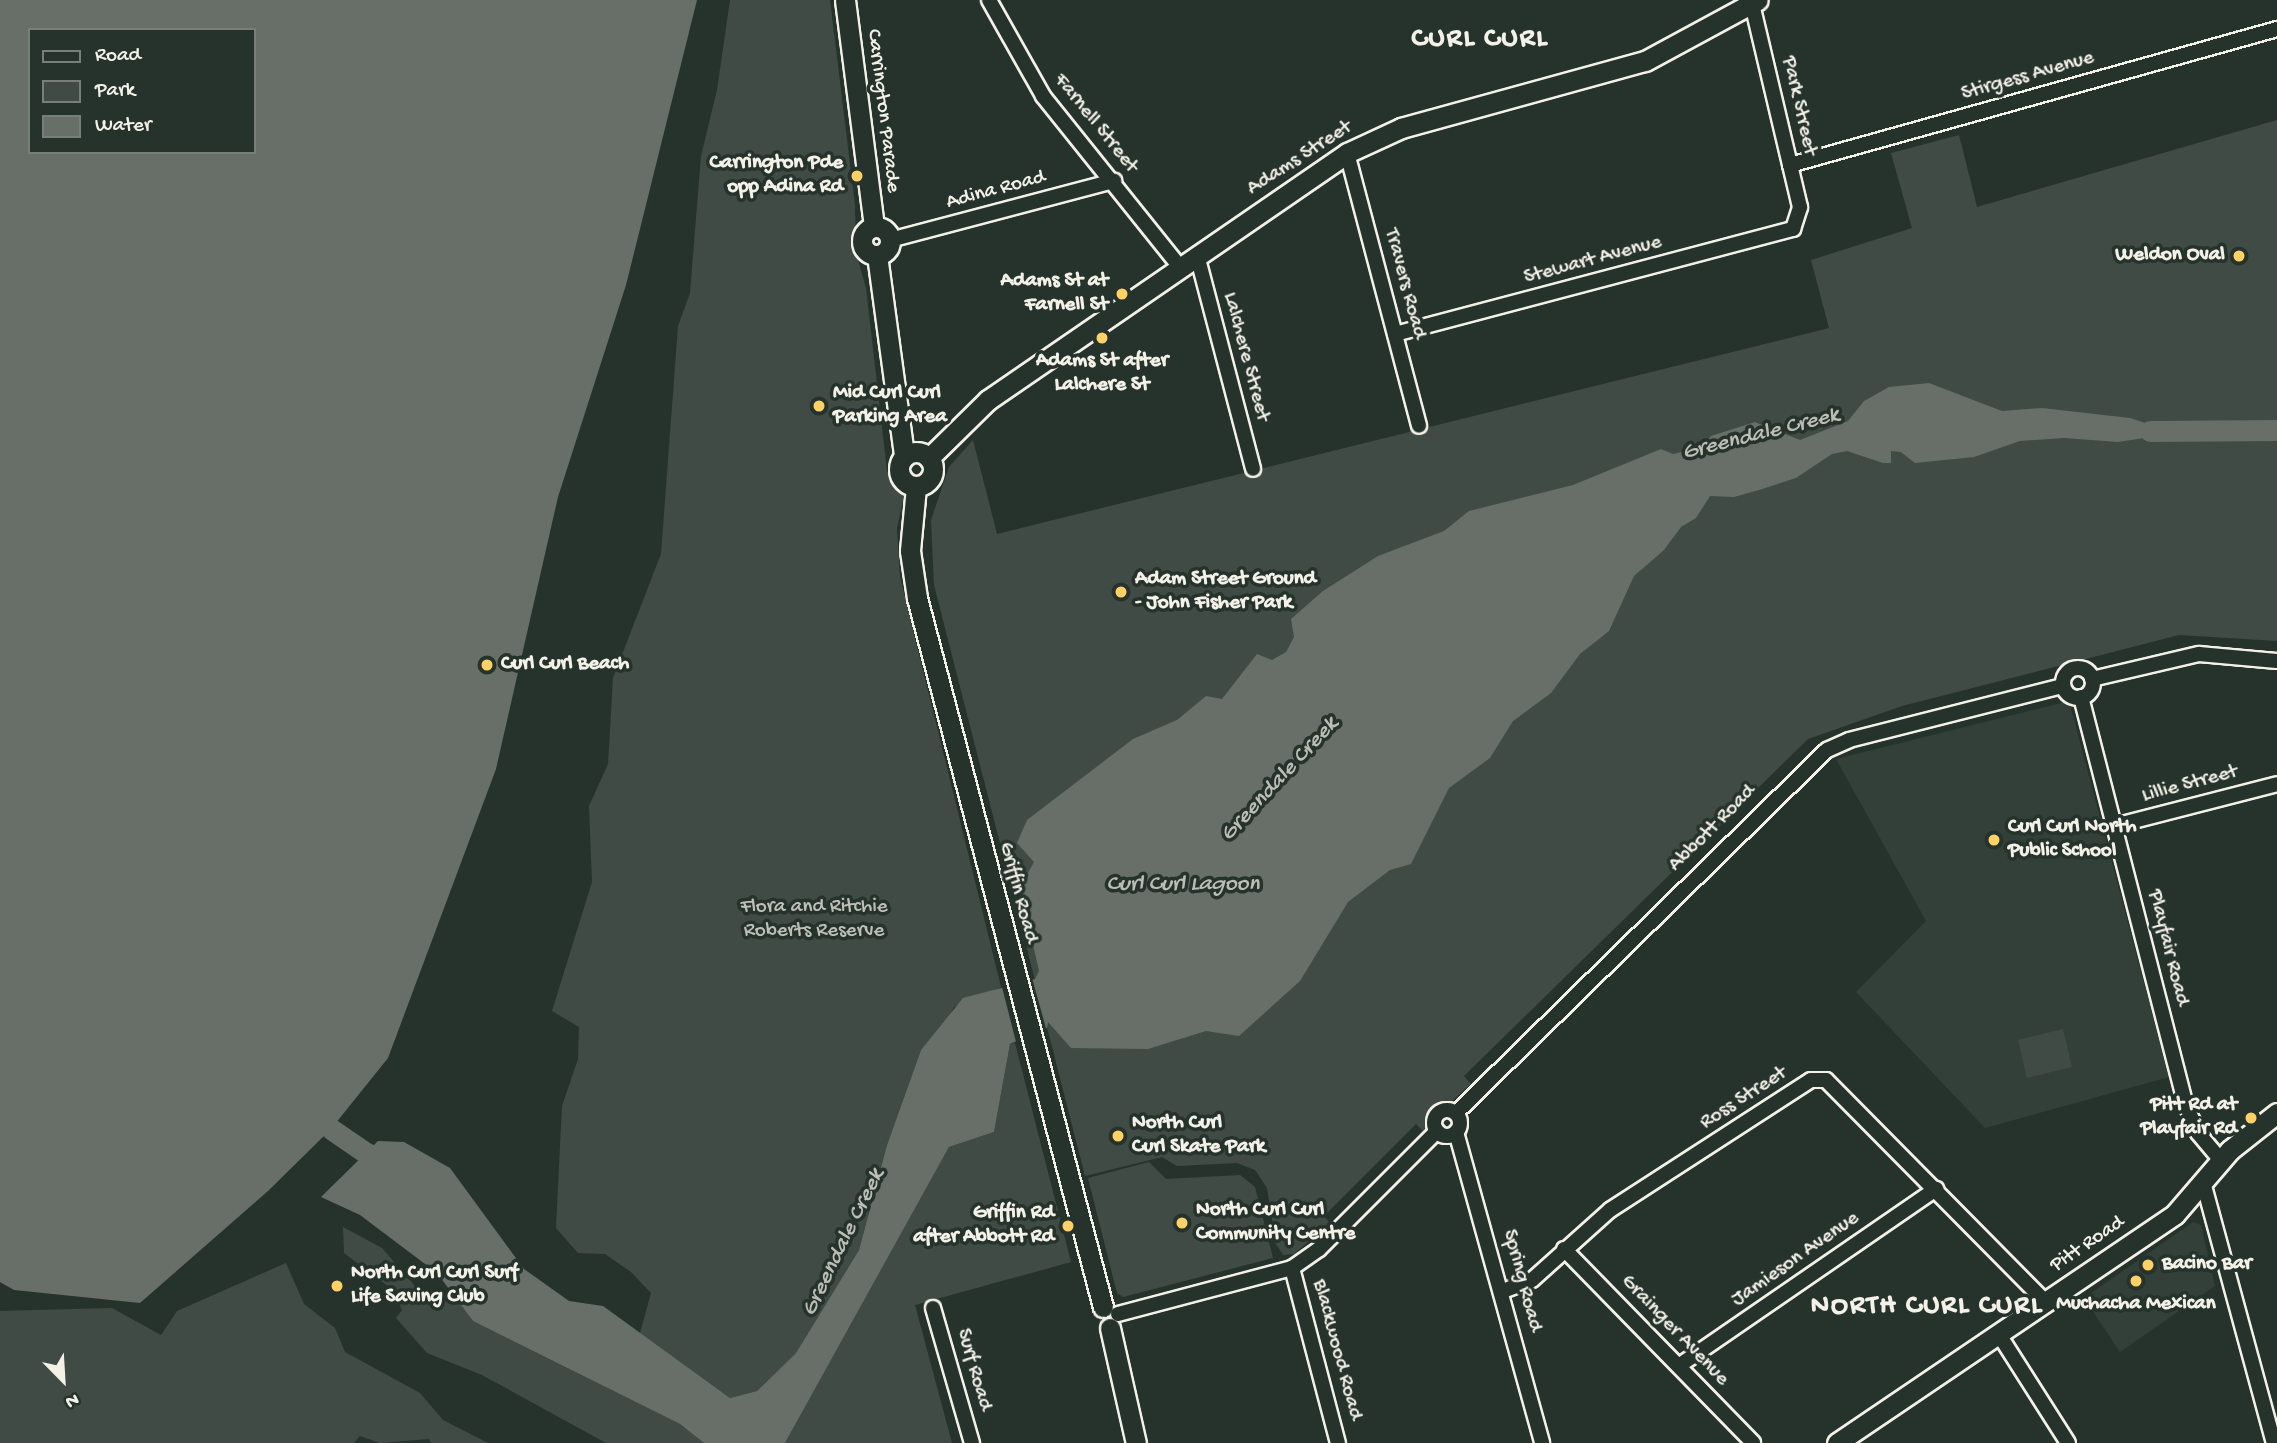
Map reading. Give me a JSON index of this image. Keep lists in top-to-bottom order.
{
  "streets": {
    "main road": [
      "Carrington Parade",
      "Adams Street",
      "Griffin Road",
      "Pitt Road"
    ],
    "street": [
      "Stirgess Avenue",
      "Park Street",
      "Farnell Street",
      "Adina Road",
      "Stewart Avenue",
      "Travers Road",
      "Lalchere Street",
      "Lillie Street",
      "Abbott Road",
      "Playfair Road",
      "Ross Street",
      "Jamieson Avenue",
      "Spring Road",
      "Grainger Avenue",
      "Blackwood Road",
      "Surf Road"
    ]
  },
  "crossings": [
    ["Stirgess Avenue", "Park Street"],
    ["Park Street", "Adams Street"],
    ["Park Street", "Stewart Avenue"],
    ["Carrington Parade", "Adams Street"],
    ["Carrington Parade", "Adina Road"],
    ["Carrington Parade", "Griffin Road"],
    ["Farnell Street", "Adams Street"],
    ["Farnell Street", "Adina Road"],
    ["Adams Street", "Travers Road"],
    ["Adams Street", "Lalchere Street"],
    ["Adams Street", "Griffin Road"],
    ["Stewart Avenue", "Travers Road"],
    ["Lillie Street", "Playfair Road"],
    ["Abbott Road", "Griffin Road"],
    ["Abbott Road", "Playfair Road"],
    ["Abbott Road", "Spring Road"],
    ["Abbott Road", "Blackwood Road"],
    ["Playfair Road", "Pitt Road"],
    ["Ross Street", "Pitt Road"],
    ["Ross Street", "Jamieson Avenue"],
    ["Ross Street", "Spring Road"],
    ["Ross Street", "Grainger Avenue"],
    ["Jamieson Avenue", "Grainger Avenue"]
  ],
  "districts": ["CURL CURL", "NORTH CURL CURL"],
  "water": ["Greendale Creek", "Curl Curl Lagoon"],
  "parks": ["Flora and Ritchie Roberts Reserve"],
  "places": [
    "Carrington Pde opp Adina Rd",
    "Weldon Oval",
    "Adams St at Farnell St",
    "Adams St after Lalchere St",
    "Mid Curl Curl Parking Area",
    "Adam Street Ground - John Fisher Park",
    "Curl Curl Beach",
    "Curl Curl North Public School",
    "Pitt Rd at Playfair Rd",
    "North Curl Curl Skate Park",
    "North Curl Curl Community Centre",
    "Griffin Rd after Abbott Rd",
    "Bacino Bar",
    "Muchacha Mexican",
    "North Curl Curl Surf Life Saving Club"
  ],
  "legend": ["Road", "Park", "Water"],
  "north": "bottom right"
}
